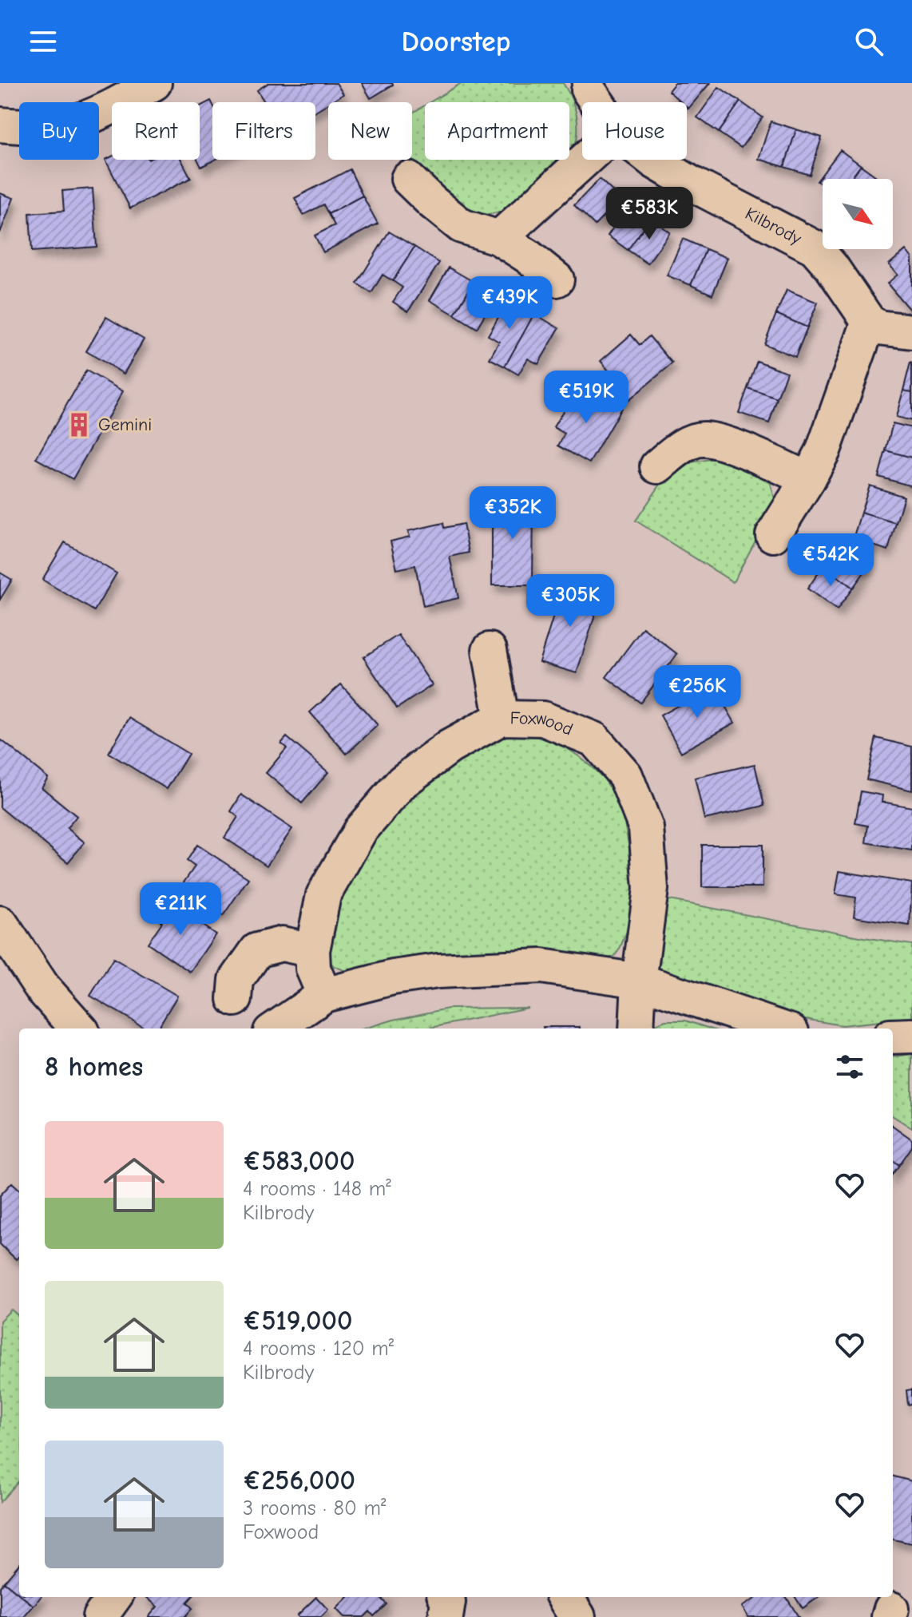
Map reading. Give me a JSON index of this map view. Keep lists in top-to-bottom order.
{
  "streets": {
    "street": ["Kilbrody", "Foxwood"]
  },
  "places": {
    "building": ["Gemini"]
  },
  "north": "bottom right",
  "page": {
    "header": "Doorstep",
    "chip": [
      "Buy",
      "Rent",
      "Filters",
      "New",
      "Apartment",
      "House"
    ],
    "price": [
      "€583K",
      "€439K",
      "€519K",
      "€352K",
      "€542K",
      "€305K",
      "€256K",
      "€211K"
    ],
    "heading": "8 homes",
    "list": [
      {
        "name": "€583,000",
        "note": "4 rooms · 148 m² · Kilbrody"
      },
      {
        "name": "€519,000",
        "note": "4 rooms · 120 m² · Kilbrody"
      },
      {
        "name": "€256,000",
        "note": "3 rooms · 80 m² · Foxwood"
      }
    ]
  }
}
